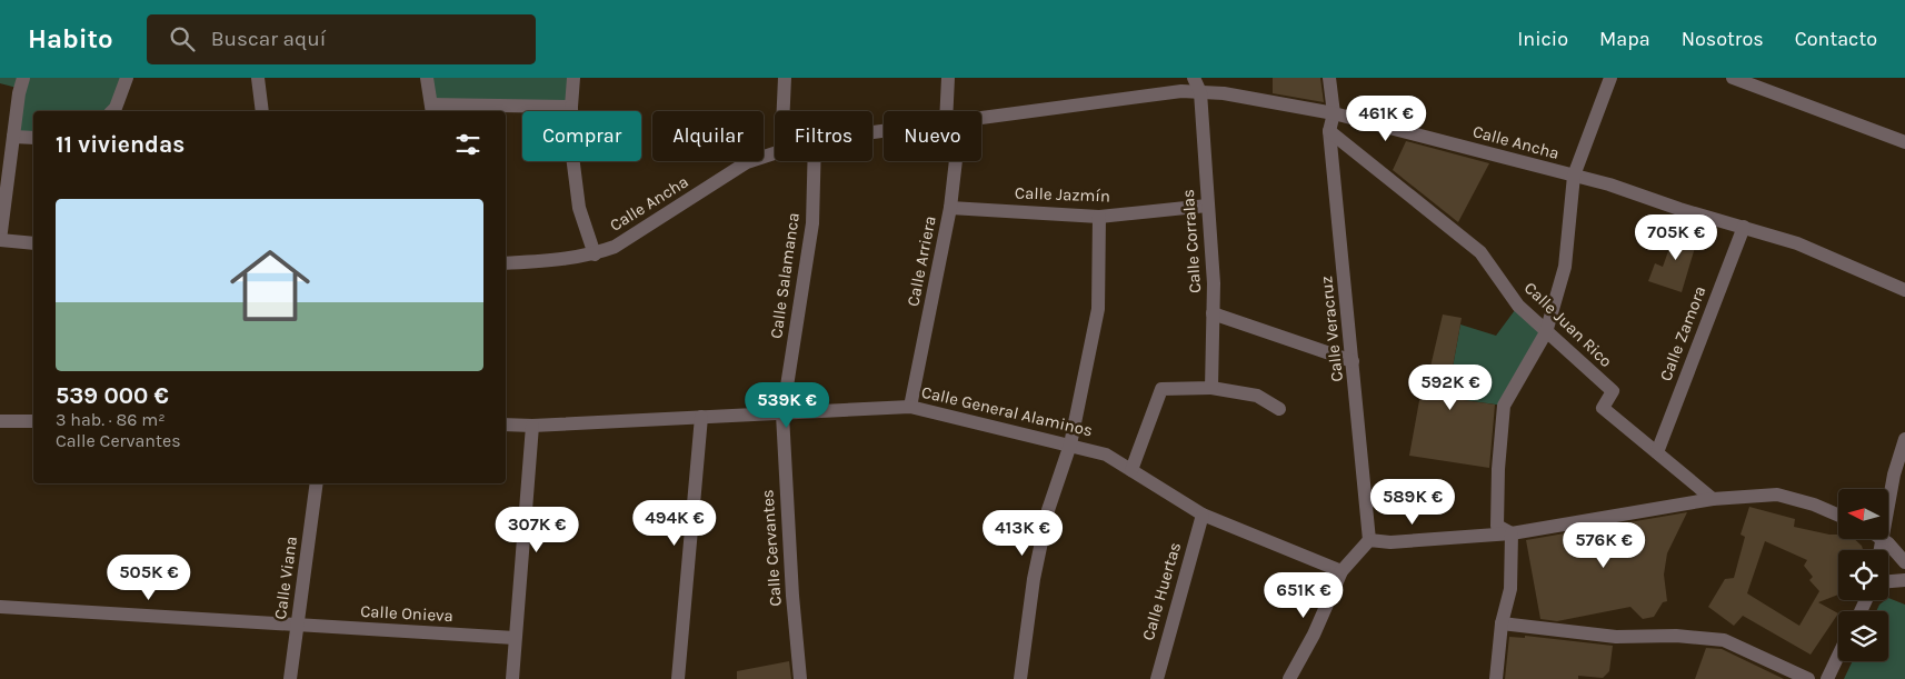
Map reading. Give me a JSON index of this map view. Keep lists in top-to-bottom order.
{
  "streets": {
    "street": [
      "Calle Ancha",
      "Calle Jazmín",
      "Calle Corralas",
      "Calle Arriera",
      "Calle Salamanca",
      "Calle Juan Rico",
      "Calle Veracruz",
      "Calle Zamora",
      "Calle General Alaminos",
      "Calle Cervantes",
      "Calle Viana",
      "Calle Huertas",
      "Calle Onieva"
    ]
  },
  "crossings": [
    ["Calle Ancha", "Calle Corralas"],
    ["Calle Ancha", "Calle Veracruz"],
    ["Calle Ancha", "Calle Zamora"],
    ["Calle Jazmín", "Calle Corralas"],
    ["Calle Jazmín", "Calle Arriera"],
    ["Calle Arriera", "Calle General Alaminos"],
    ["Calle Salamanca", "Calle General Alaminos"],
    ["Calle Salamanca", "Calle Cervantes"],
    ["Calle Juan Rico", "Calle Veracruz"],
    ["Calle Juan Rico", "Calle Zamora"],
    ["Calle General Alaminos", "Calle Cervantes"],
    ["Calle General Alaminos", "Calle Huertas"],
    ["Calle Viana", "Calle Onieva"]
  ],
  "north": "left",
  "page": {
    "header": "Habito",
    "search": "Buscar aquí",
    "nav": [
      "Inicio",
      "Mapa",
      "Nosotros",
      "Contacto"
    ],
    "price": [
      "461K €",
      "705K €",
      "592K €",
      "539K €",
      "589K €",
      "494K €",
      "307K €",
      "413K €",
      "576K €",
      "505K €",
      "651K €"
    ],
    "chip": [
      "Comprar",
      "Alquilar",
      "Filtros",
      "Nuevo"
    ],
    "heading": "11 viviendas",
    "list": [
      {
        "name": "539 000 €",
        "note": "3 hab. · 86 m² · Calle Cervantes"
      }
    ]
  }
}
